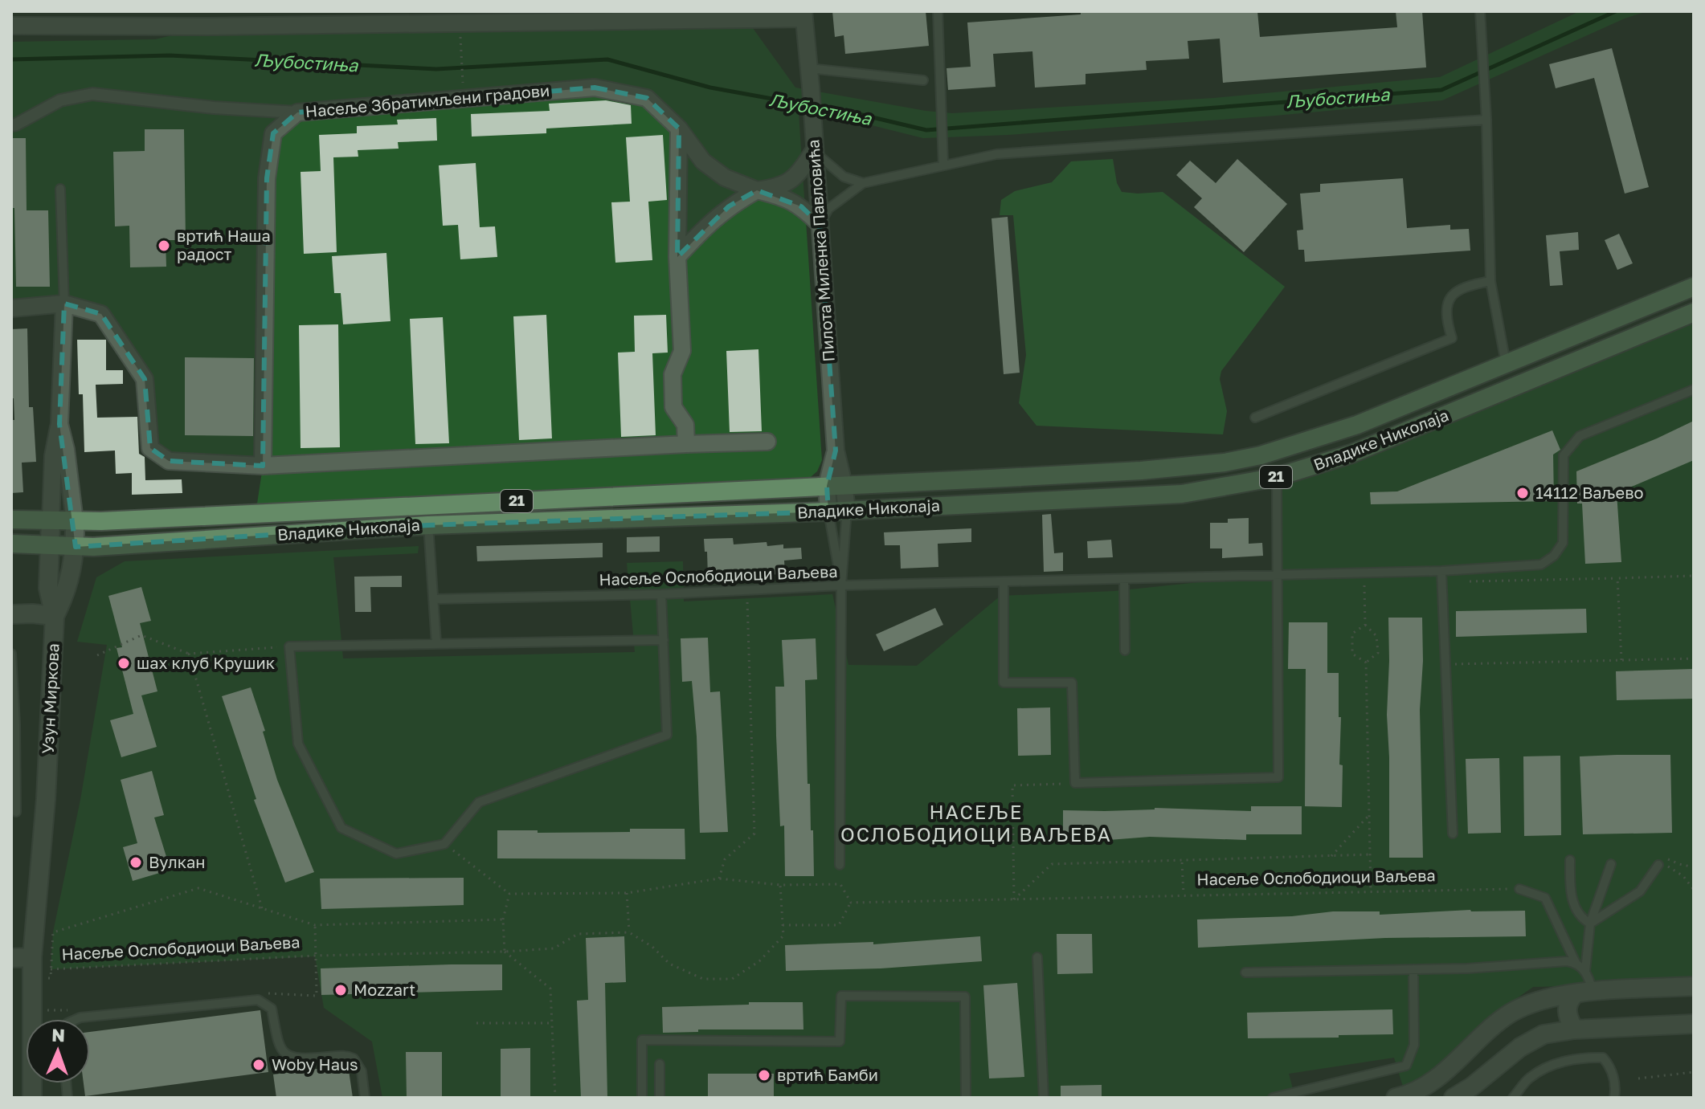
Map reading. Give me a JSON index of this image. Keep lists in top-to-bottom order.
{
  "streets": {
    "main road": ["Владике Николаја", "21"],
    "street": ["Насеље Збратимљени градови", "Пилота Миленка Павловића", "Узун Миркова"],
    "lane": ["Насеље Ослободиоци Ваљева"]
  },
  "crossings": [
    ["Насеље Збратимљени градови", "Пилота Миленка Павловића"],
    ["Пилота Миленка Павловића", "Владике Николаја"],
    ["Владике Николаја", "Узун Миркова"]
  ],
  "districts": ["НАСЕЉЕ ОСЛОБОДИОЦИ ВАЉЕВА"],
  "water": ["Љубостиња"],
  "places": [
    "вртић Наша радост",
    "14112 Ваљево",
    "шах клуб Крушик",
    "Вулкан",
    "Mozzart",
    "Woby Haus",
    "вртић Бамби"
  ],
  "north": "top"
}
